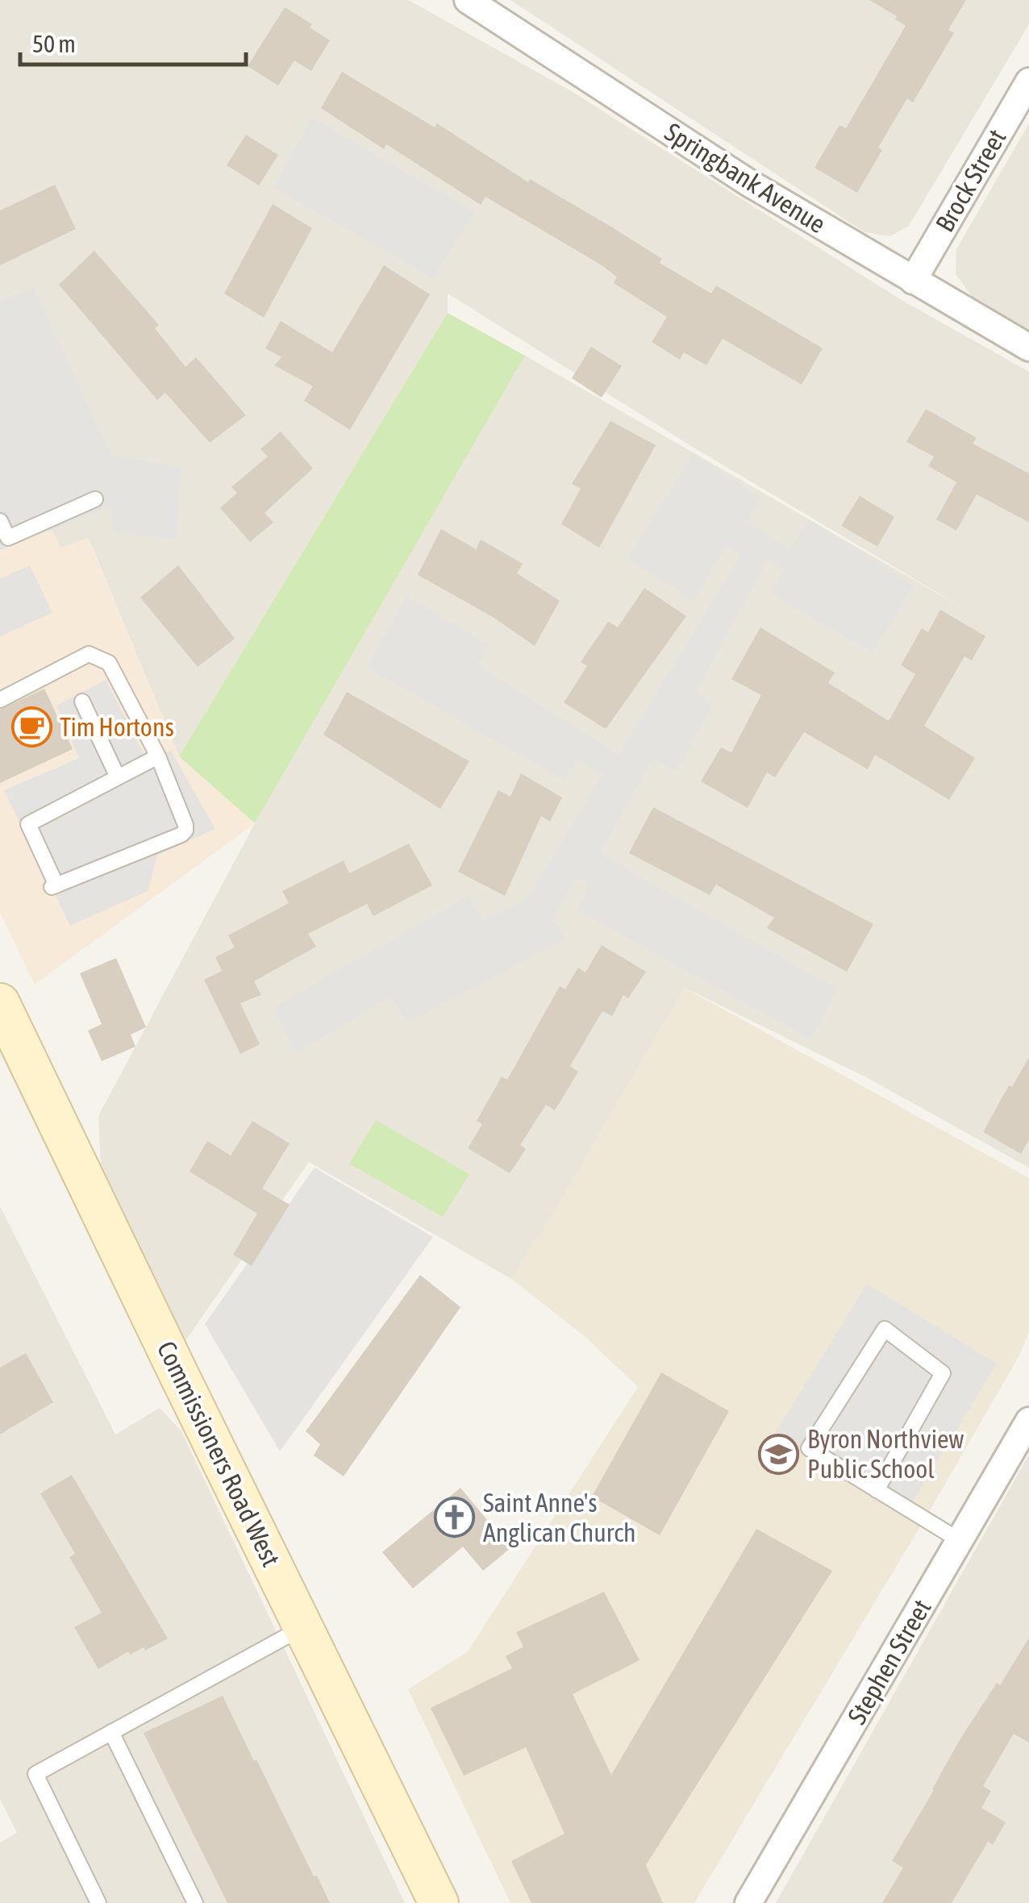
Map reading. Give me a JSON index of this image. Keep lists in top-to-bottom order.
{
  "streets": {
    "main road": ["Commissioners Road West"],
    "street": ["Springbank Avenue", "Brock Street", "Stephen Street"]
  },
  "crossings": [
    ["Springbank Avenue", "Brock Street"]
  ],
  "places": {
    "cafe": ["Tim Hortons"],
    "school or university": ["Byron Northview Public School"],
    "church": ["Saint Anne's Anglican Church"]
  },
  "scale_bar": "50 m"
}
